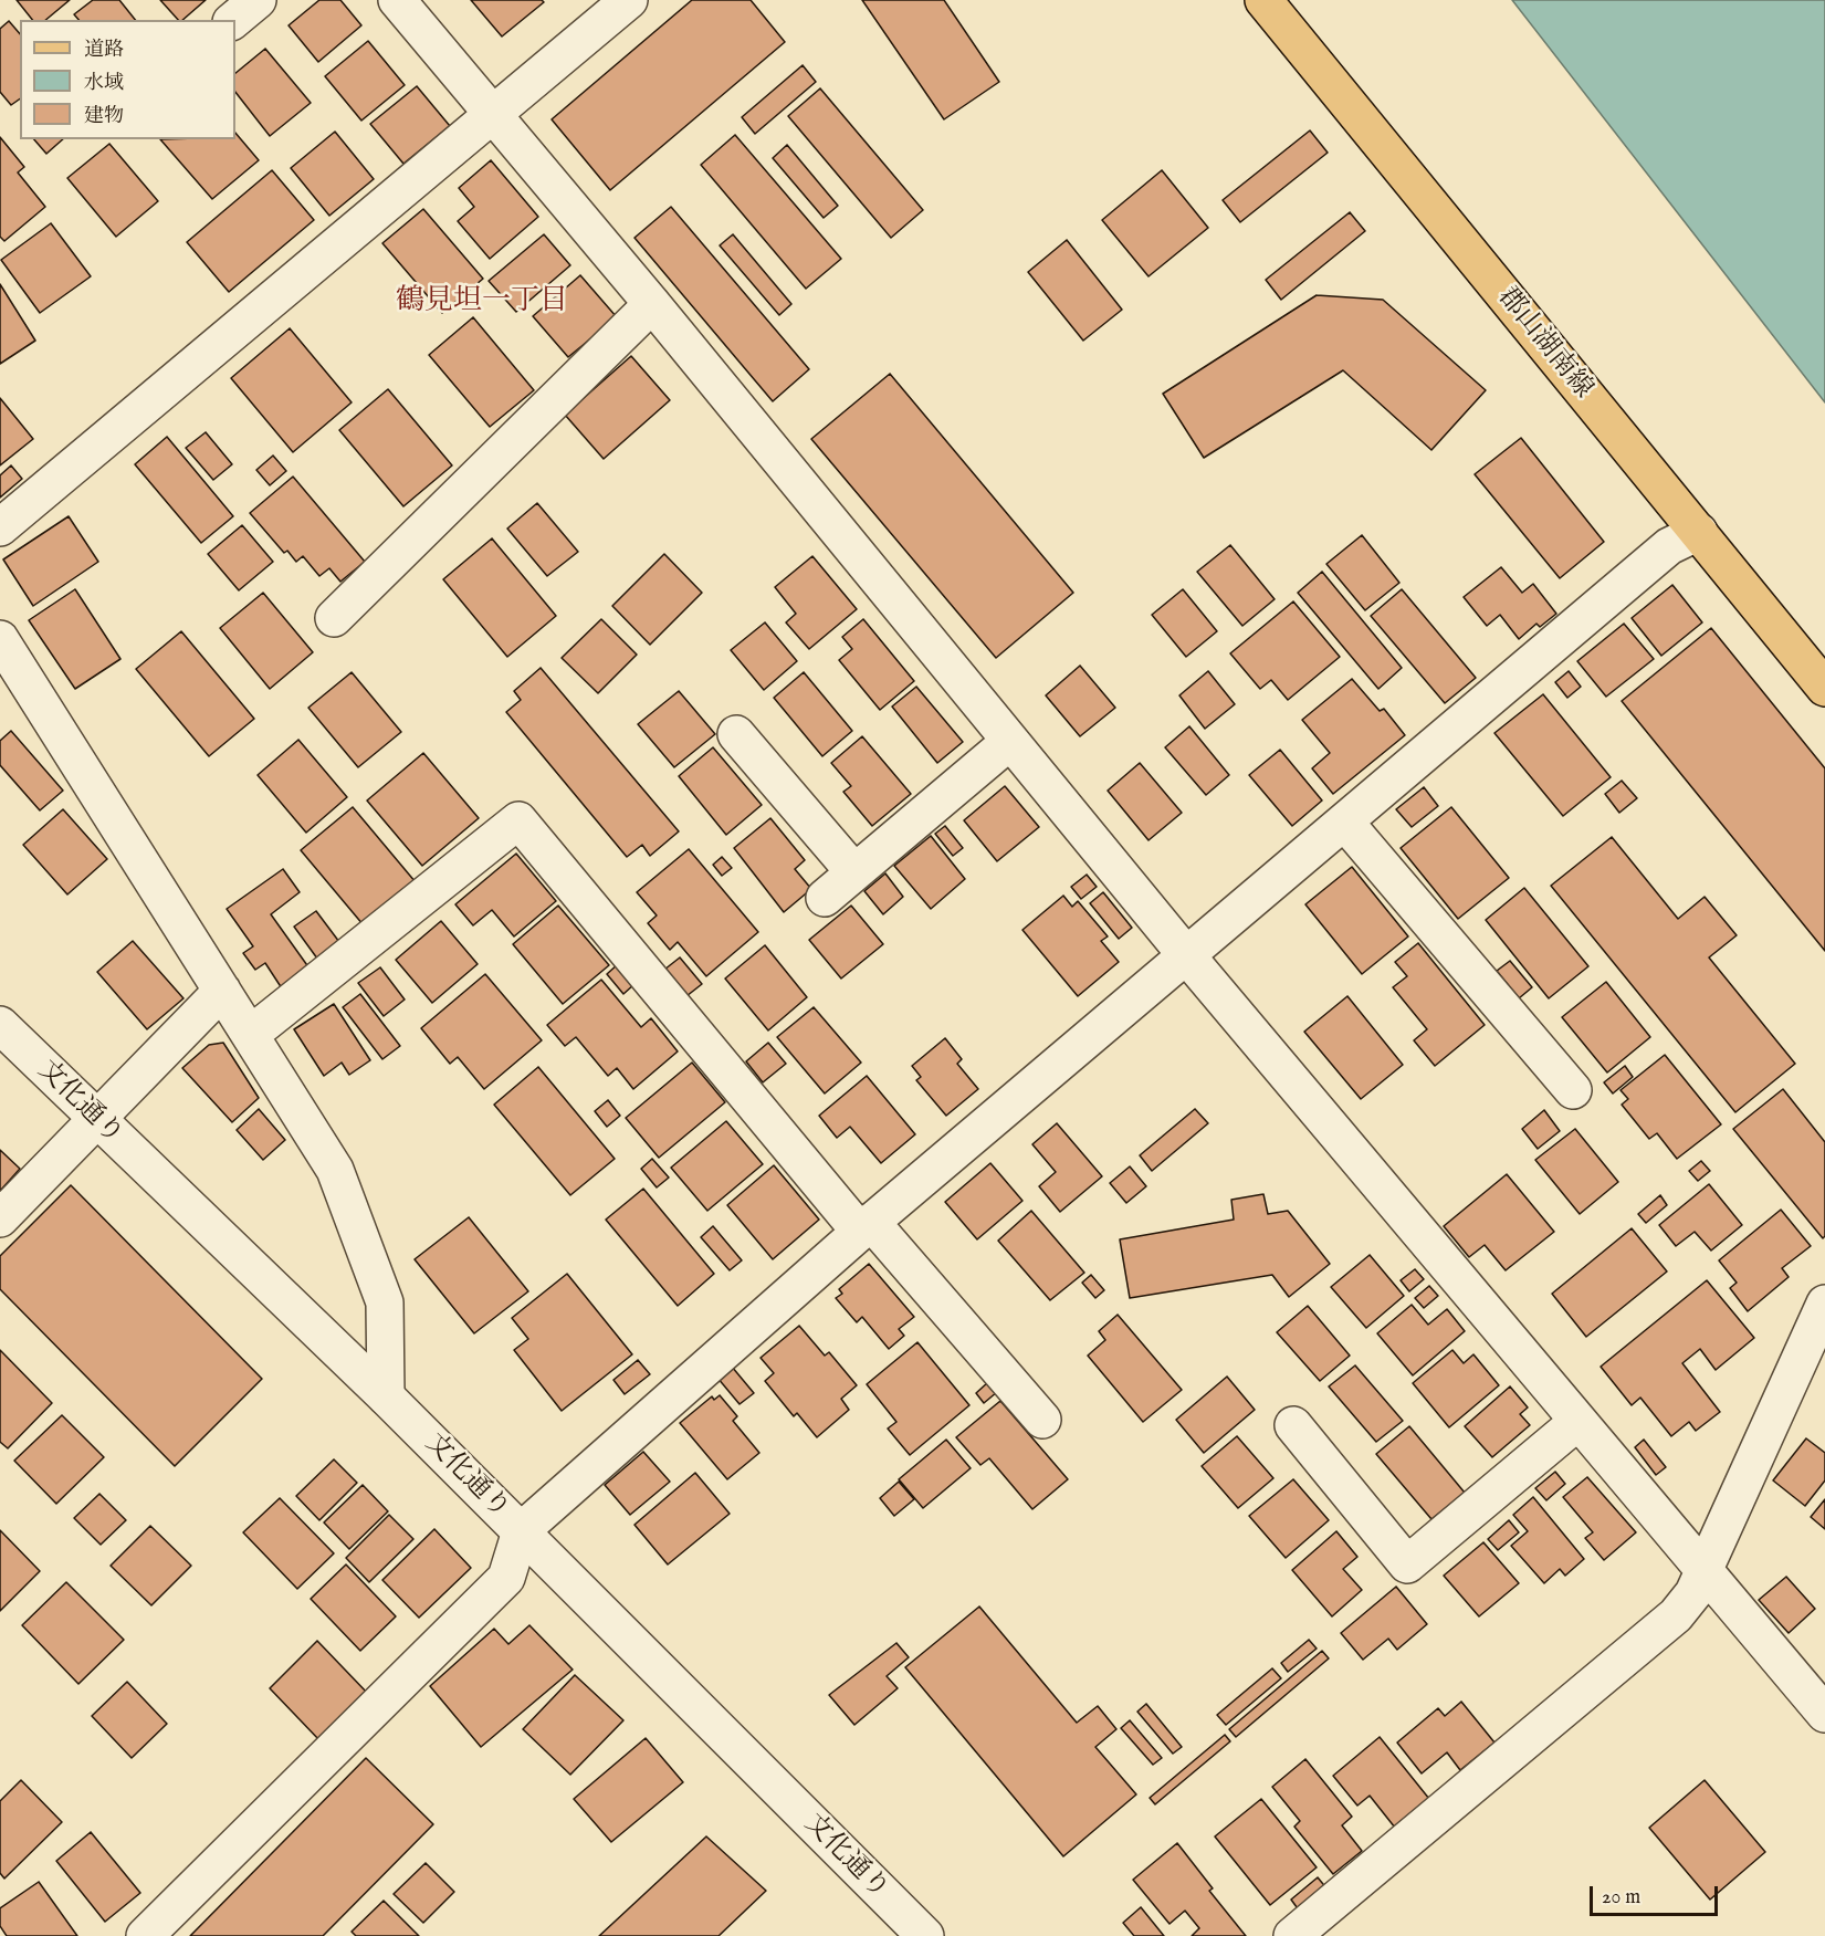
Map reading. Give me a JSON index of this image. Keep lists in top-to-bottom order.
{
  "streets": {
    "main road": ["郡山湖南線"],
    "street": ["文化通り"]
  },
  "districts": ["鶴見坦一丁目"],
  "legend": ["道路", "水域", "建物"],
  "scale_bar": "20 m"
}
